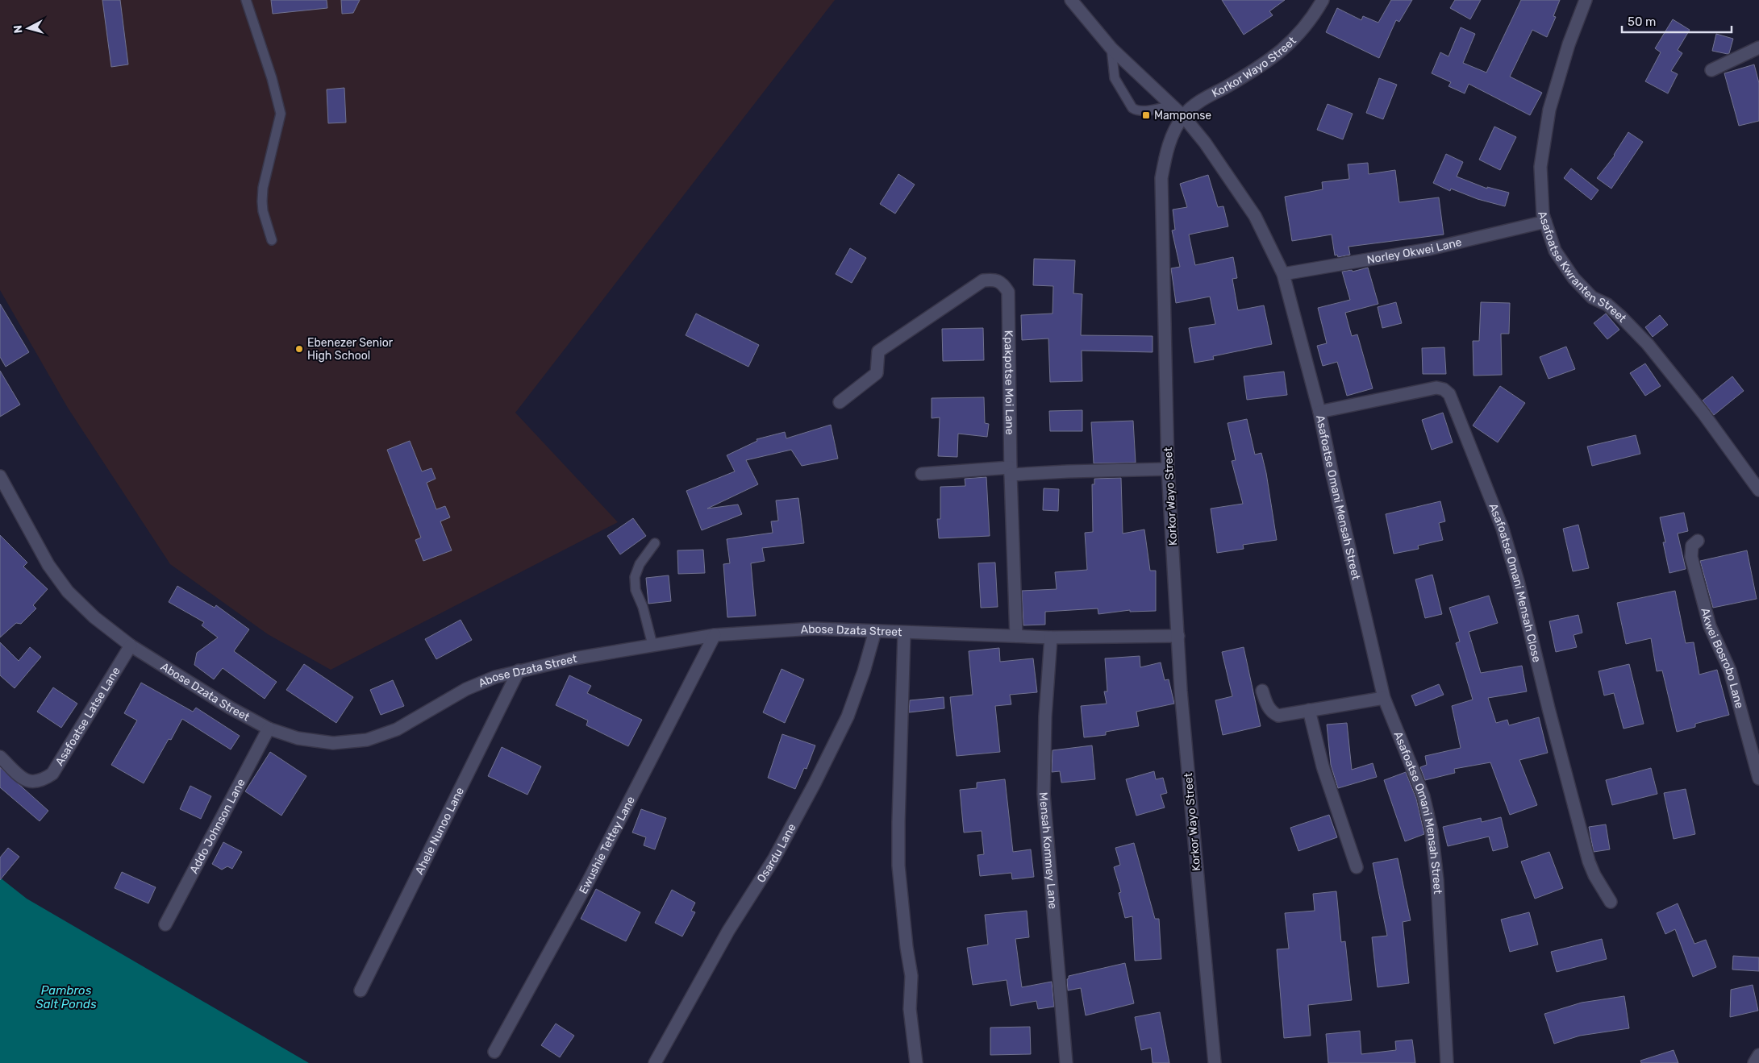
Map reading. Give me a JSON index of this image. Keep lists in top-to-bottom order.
{
  "streets": {
    "street": [
      "Korkor Wayo Street",
      "Norley Okwei Lane",
      "Asafoatse Kwranten Street",
      "Kpakpotse Moi Lane",
      "Asafoatse Omani Mensah Street",
      "Asafoatse Omani Mensah Close",
      "Abose Dzata Street",
      "Akwei Bosrobo Lane",
      "Asafoatse Latse Lane",
      "Addo Johnson Lane",
      "Ahele Nunoo Lane",
      "Ewushie Tettey Lane",
      "Mensah Kommey Lane",
      "Osardu Lane"
    ]
  },
  "crossings": [
    ["Korkor Wayo Street", "Asafoatse Omani Mensah Street"],
    ["Korkor Wayo Street", "Abose Dzata Street"],
    ["Norley Okwei Lane", "Asafoatse Kwranten Street"],
    ["Norley Okwei Lane", "Asafoatse Omani Mensah Street"],
    ["Kpakpotse Moi Lane", "Abose Dzata Street"],
    ["Asafoatse Omani Mensah Street", "Asafoatse Omani Mensah Close"],
    ["Abose Dzata Street", "Asafoatse Latse Lane"],
    ["Abose Dzata Street", "Addo Johnson Lane"],
    ["Abose Dzata Street", "Ahele Nunoo Lane"],
    ["Abose Dzata Street", "Ewushie Tettey Lane"],
    ["Abose Dzata Street", "Mensah Kommey Lane"],
    ["Abose Dzata Street", "Osardu Lane"]
  ],
  "water": ["Pambros Salt Ponds"],
  "places": {
    "transit": ["Mamponse"],
    "other": ["Ebenezer Senior High School"]
  },
  "scale_bar": "50 m",
  "north": "left"
}
